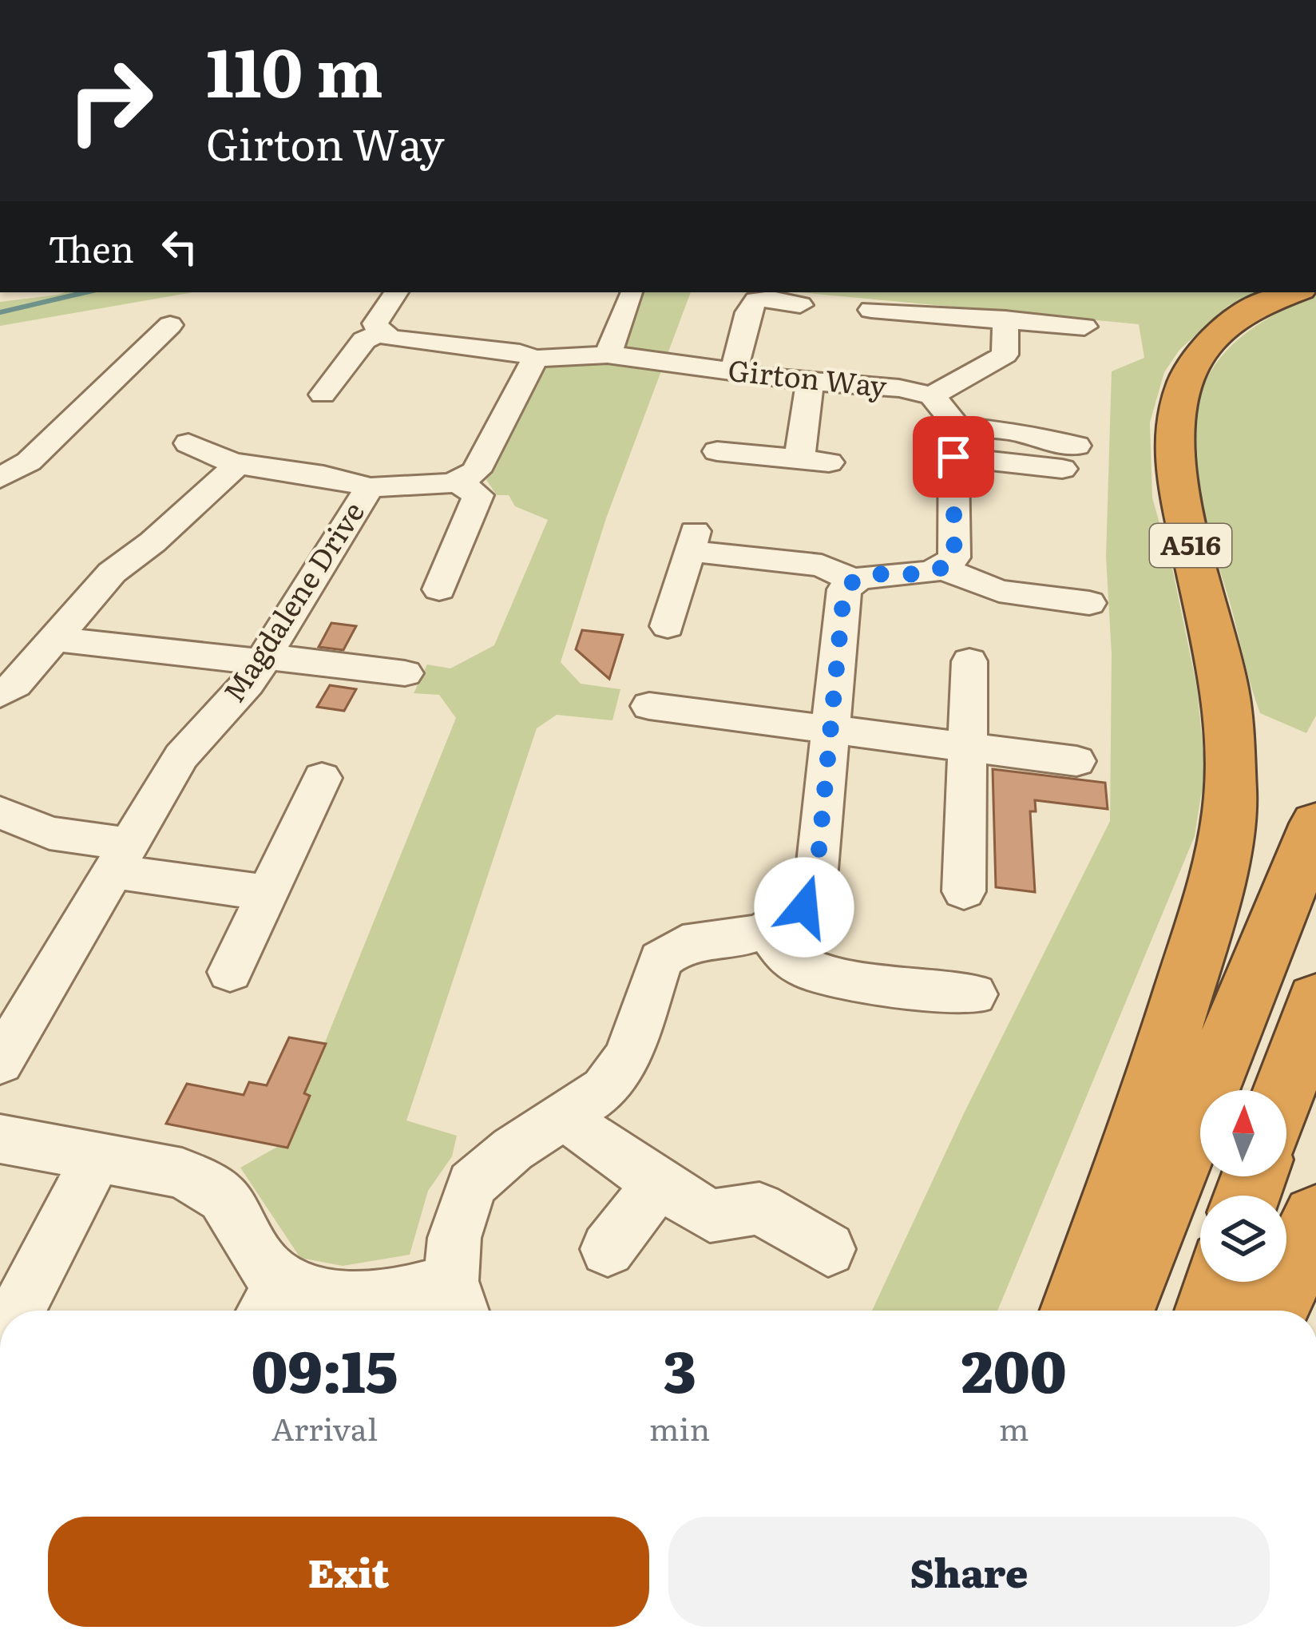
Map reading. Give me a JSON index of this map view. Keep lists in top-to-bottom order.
{
  "streets": {
    "highway": ["A516"],
    "street": ["Girton Way", "Magdalene Drive"]
  },
  "north": "top",
  "page": {
    "turn": ["110 m", "Girton Way"],
    "then": "Then",
    "eta": [
      "09:15",
      "Arrival",
      "3",
      "min",
      "200",
      "m"
    ],
    "buttons": ["Exit", "Share"]
  }
}
